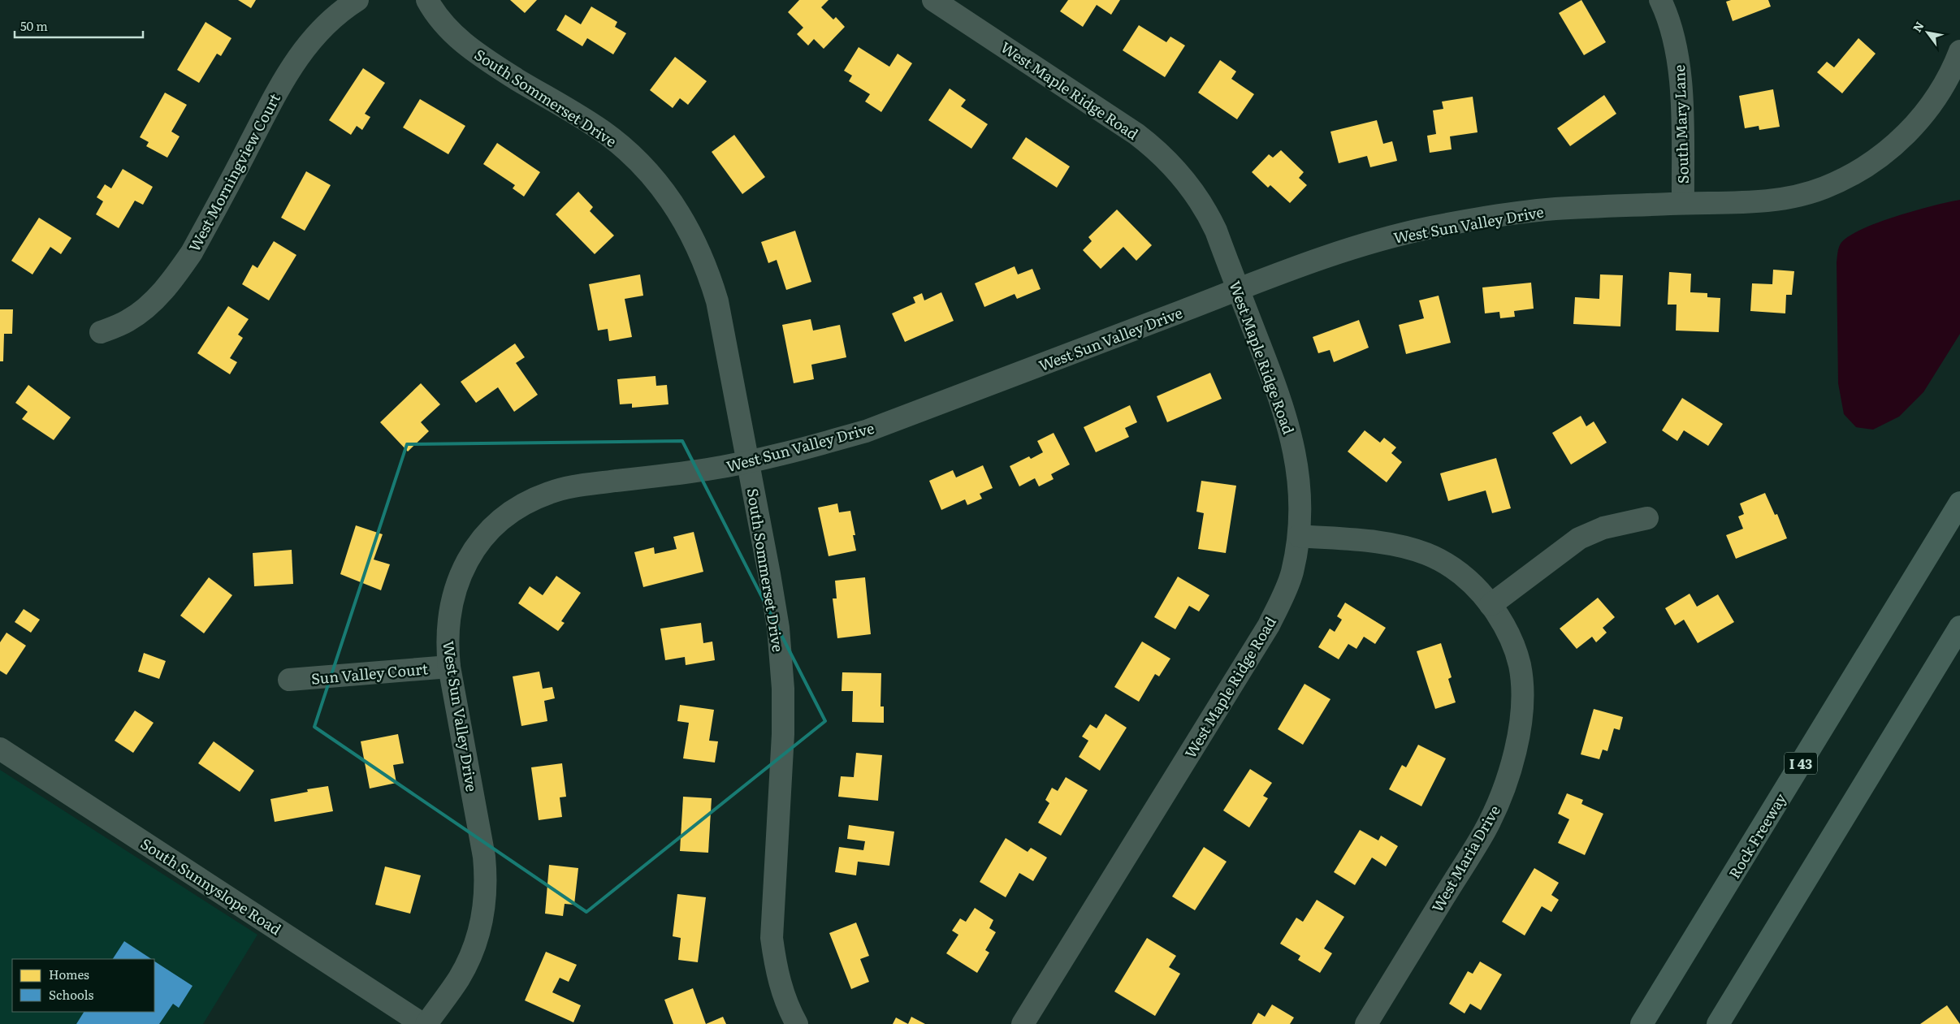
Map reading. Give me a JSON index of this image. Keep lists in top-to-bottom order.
{
  "streets": {
    "highway": ["I 43", "Rock Freeway"],
    "street": [
      "West Maple Ridge Road",
      "South Sommerset Drive",
      "South Mary Lane",
      "West Morningview Court",
      "West Sun Valley Drive",
      "Sun Valley Court",
      "West Maria Drive",
      "South Sunnyslope Road"
    ]
  },
  "crossings": [
    ["West Maple Ridge Road", "West Sun Valley Drive"],
    ["West Maple Ridge Road", "West Maria Drive"],
    ["South Sommerset Drive", "West Sun Valley Drive"],
    ["South Mary Lane", "West Sun Valley Drive"],
    ["West Sun Valley Drive", "Sun Valley Court"]
  ],
  "legend": ["Homes", "Schools"],
  "scale_bar": "50 m",
  "north": "top left"
}
